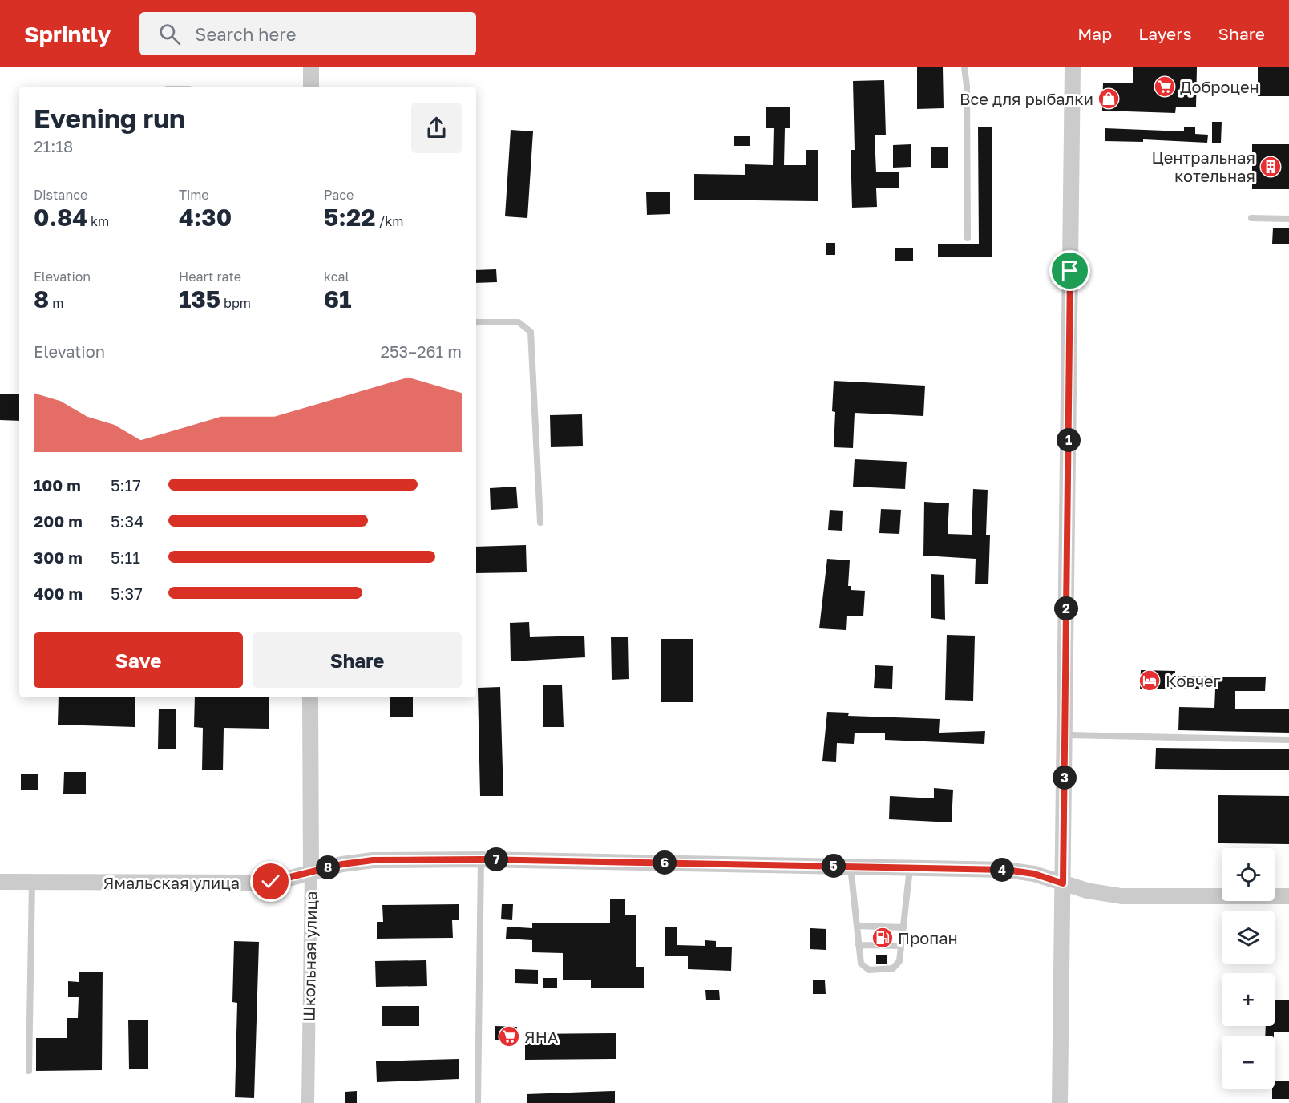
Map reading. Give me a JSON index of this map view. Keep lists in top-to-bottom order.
{
  "streets": {
    "street": ["Ямальская улица", "Школьная улица"]
  },
  "crossings": [
    ["Ямальская улица", "Школьная улица"]
  ],
  "places": {
    "supermarket": ["Доброцен", "ЯНА"],
    "shop": ["Все для рыбалки"],
    "building": ["Центральная котельная"],
    "hotel": ["Ковчег"],
    "fuel station": ["Пропан"]
  },
  "page": {
    "header": "Sprintly",
    "search": "Search here",
    "nav": ["Map", "Layers", "Share"],
    "heading": ["Evening run", "21:18"],
    "stats": [
      ["Distance", "0.84 km"],
      ["Time", "4:30"],
      ["Pace", "5:22 /km"],
      ["Elevation", "8 m"],
      ["Heart rate", "135 bpm"],
      ["kcal", "61"]
    ],
    "chart": ["Elevation", "253–261 m"],
    "pins": [
      "1",
      "2",
      "3",
      "7",
      "6",
      "5",
      "8",
      "4"
    ],
    "list": [
      {
        "name": "100 m",
        "note": "5:17"
      },
      {
        "name": "200 m",
        "note": "5:34"
      },
      {
        "name": "300 m",
        "note": "5:11"
      },
      {
        "name": "400 m",
        "note": "5:37"
      }
    ],
    "buttons": ["Save", "Share"],
    "map_buttons": ["+", "−"]
  }
}
